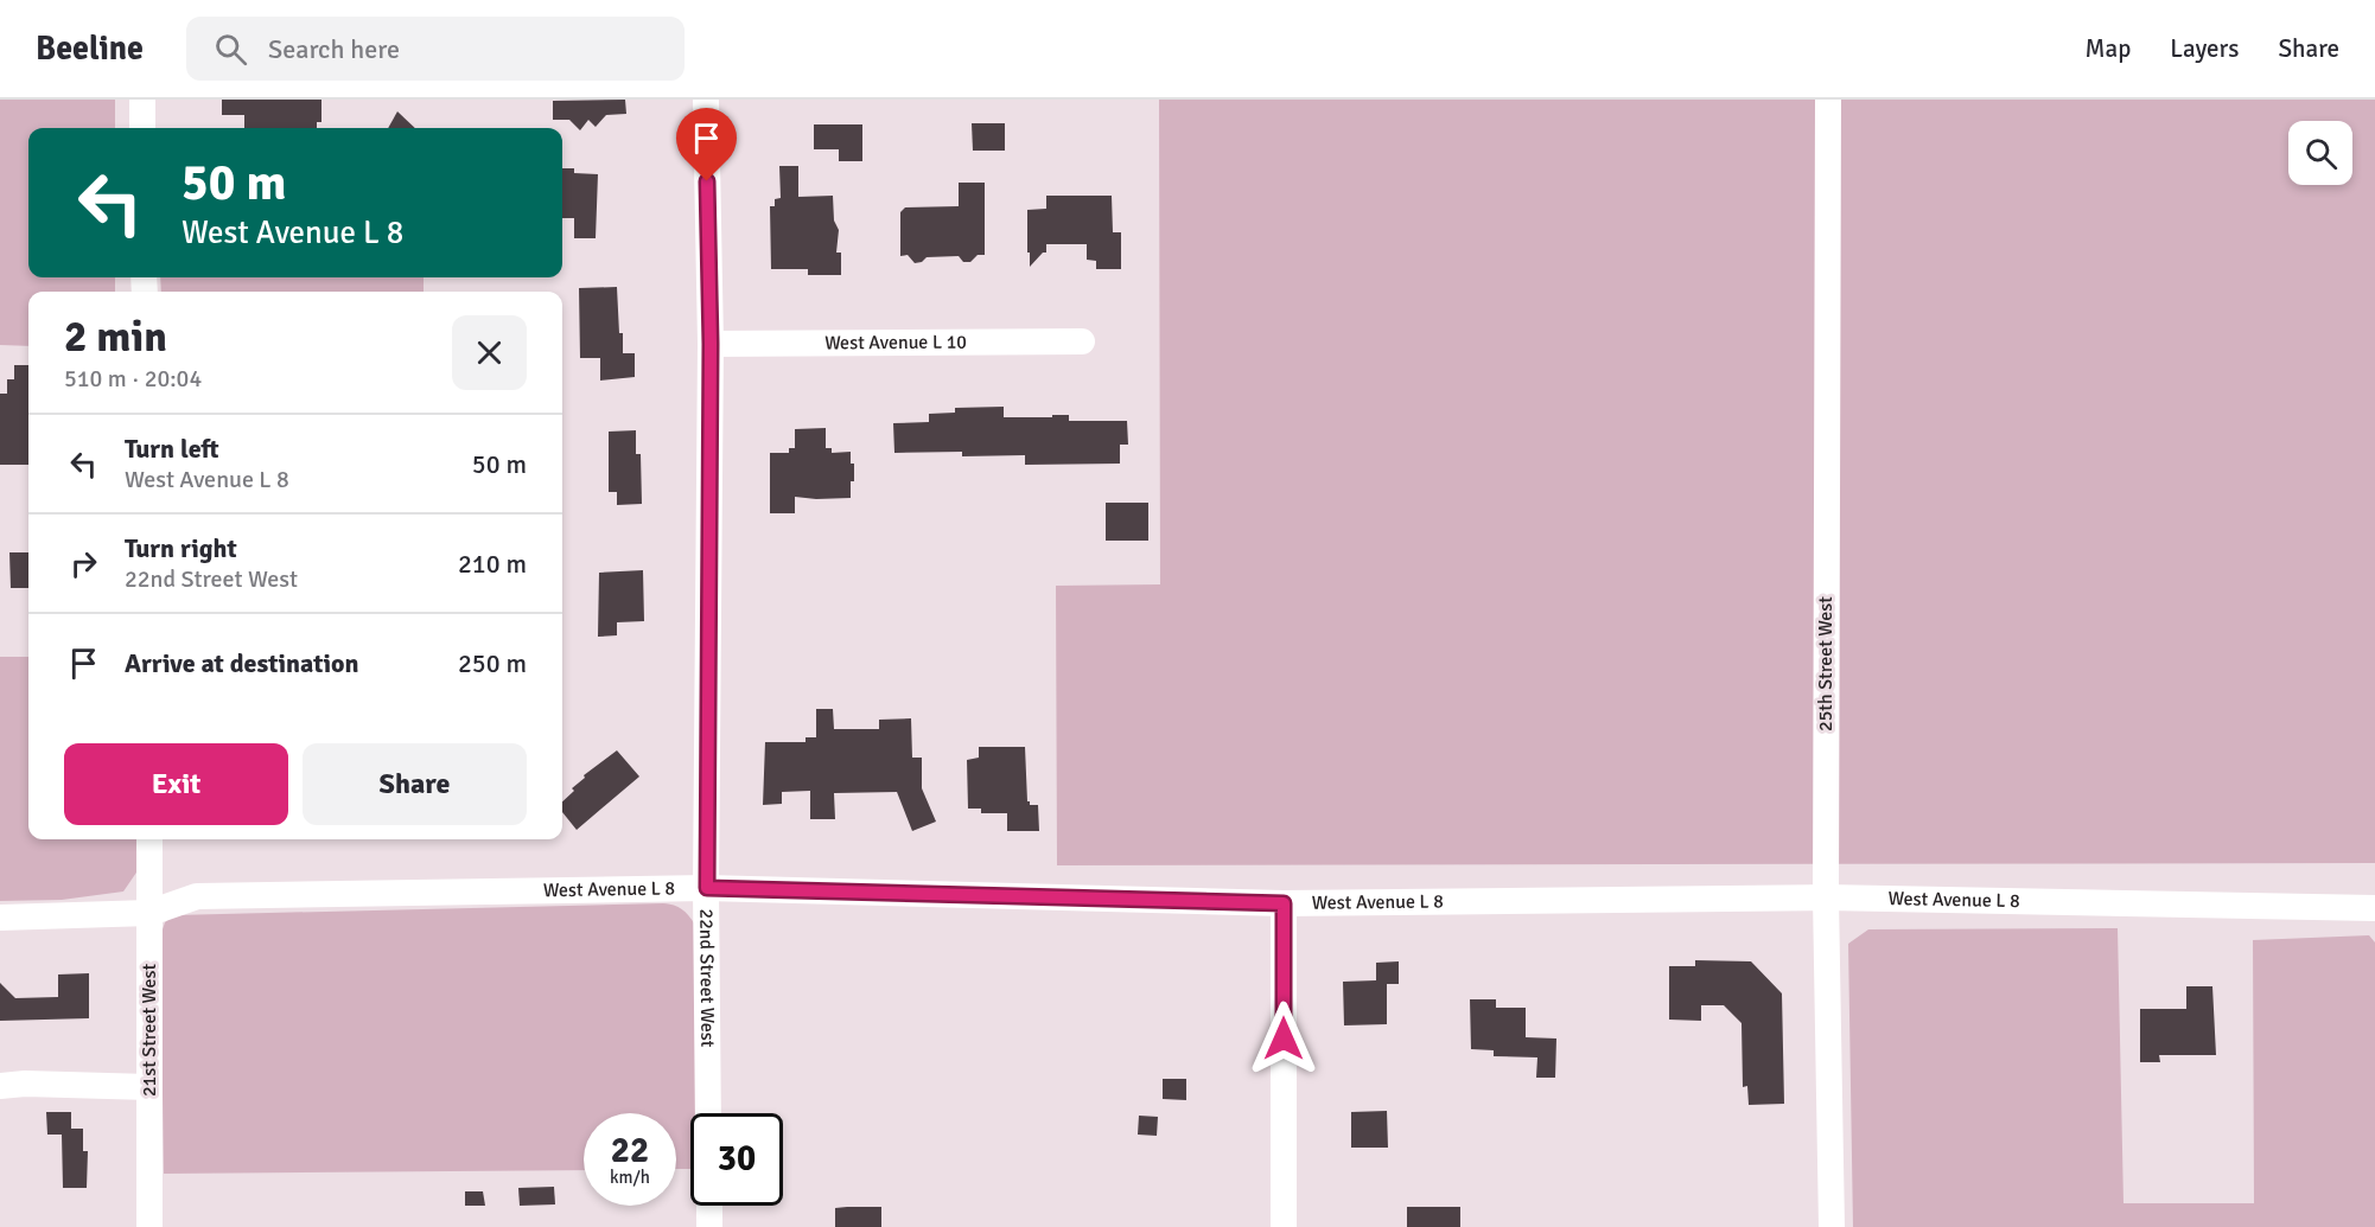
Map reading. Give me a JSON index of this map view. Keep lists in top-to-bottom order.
{
  "streets": {
    "street": [
      "West Avenue L 10",
      "25th Street West",
      "West Avenue L 8",
      "22nd Street West",
      "21st Street West"
    ]
  },
  "crossings": [
    ["West Avenue L 10", "22nd Street West"],
    ["25th Street West", "West Avenue L 8"],
    ["West Avenue L 8", "22nd Street West"],
    ["West Avenue L 8", "21st Street West"]
  ],
  "page": {
    "header": "Beeline",
    "search": "Search here",
    "nav": ["Map", "Layers", "Share"],
    "turn": ["50 m", "West Avenue L 8"],
    "heading": ["2 min", "510 m · 20:04"],
    "list": [
      {
        "name": "Turn left",
        "note": "West Avenue L 8",
        "value": "50 m"
      },
      {
        "name": "Turn right",
        "note": "22nd Street West",
        "value": "210 m"
      },
      {
        "name": "Arrive at destination",
        "value": "250 m"
      }
    ],
    "buttons": ["Exit", "Share"],
    "speed": "22 km/h",
    "limit": "30"
  }
}
